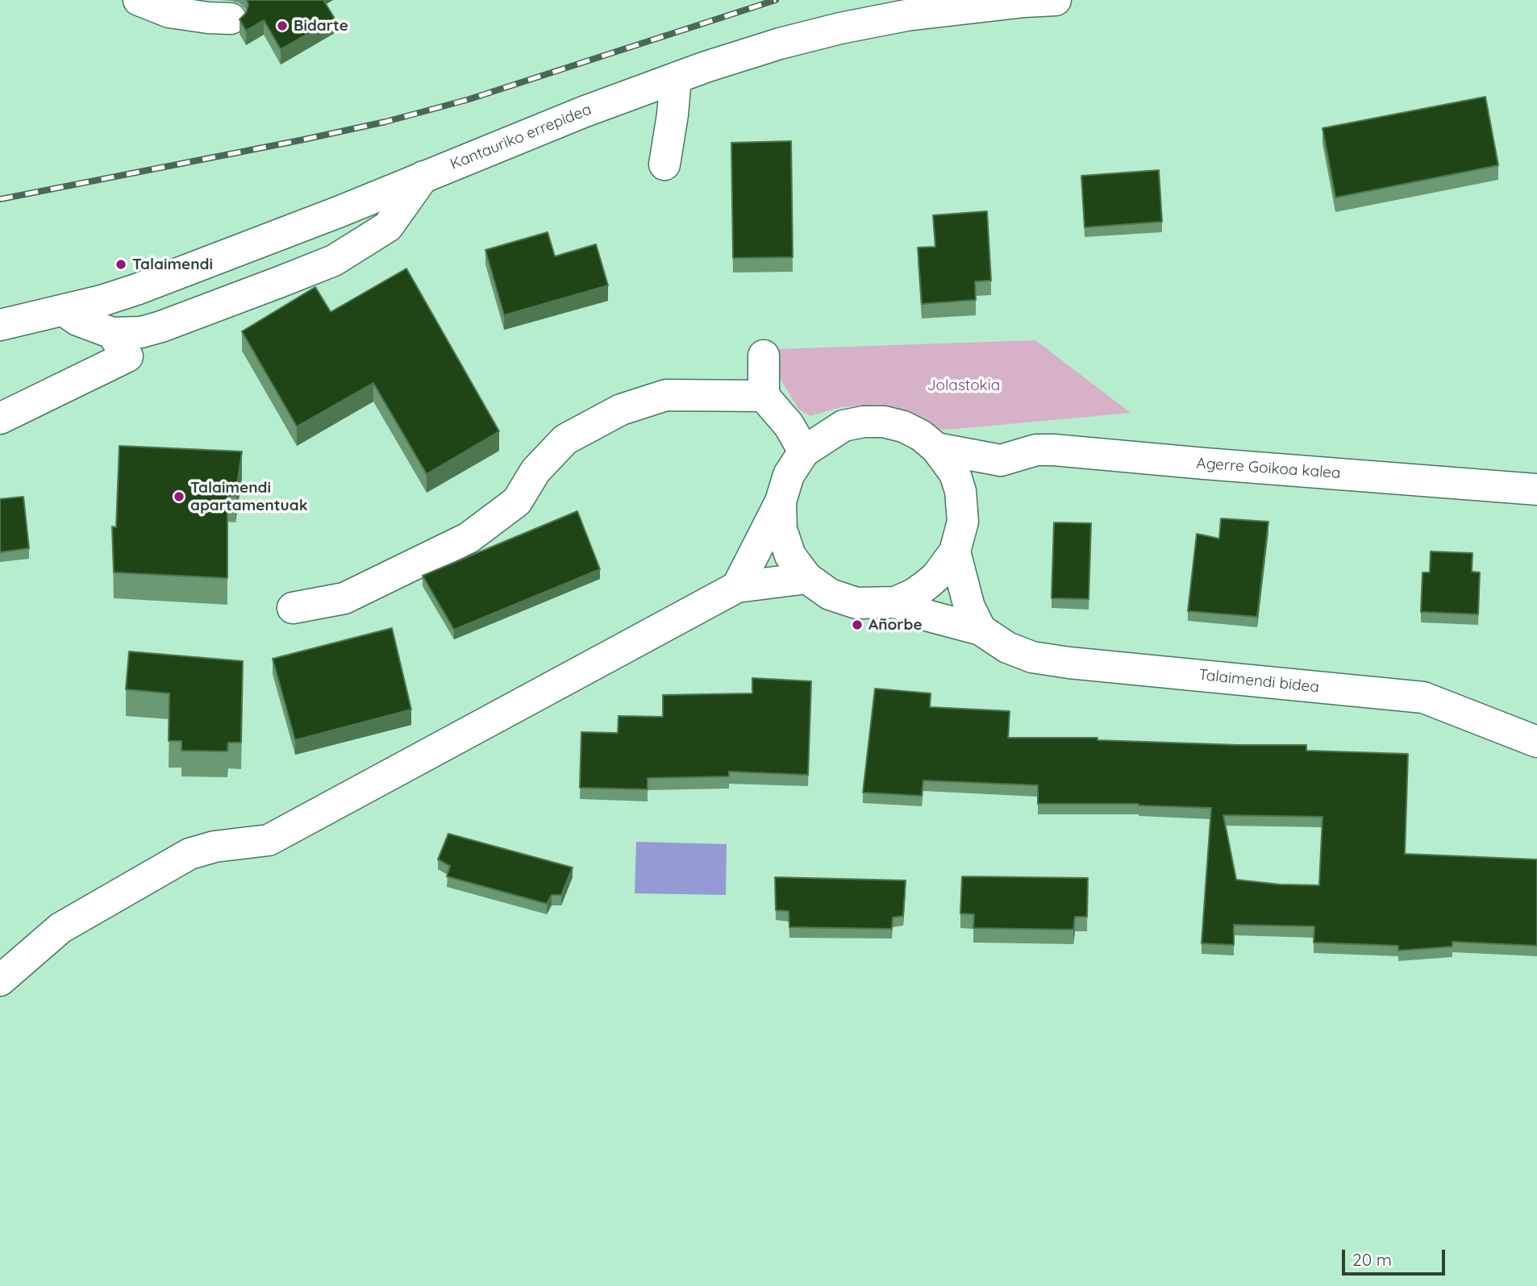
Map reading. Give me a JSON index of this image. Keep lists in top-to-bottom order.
{
  "streets": {
    "main road": ["Kantauriko errepidea", "Agerre Goikoa kalea", "Talaimendi bidea"]
  },
  "crossings": [
    ["Agerre Goikoa kalea", "Talaimendi bidea"]
  ],
  "parks": ["Jolastokia"],
  "places": [
    "Bidarte",
    "Talaimendi",
    "Talaimendi apartamentuak",
    "Añorbe"
  ],
  "scale_bar": "20 m"
}
